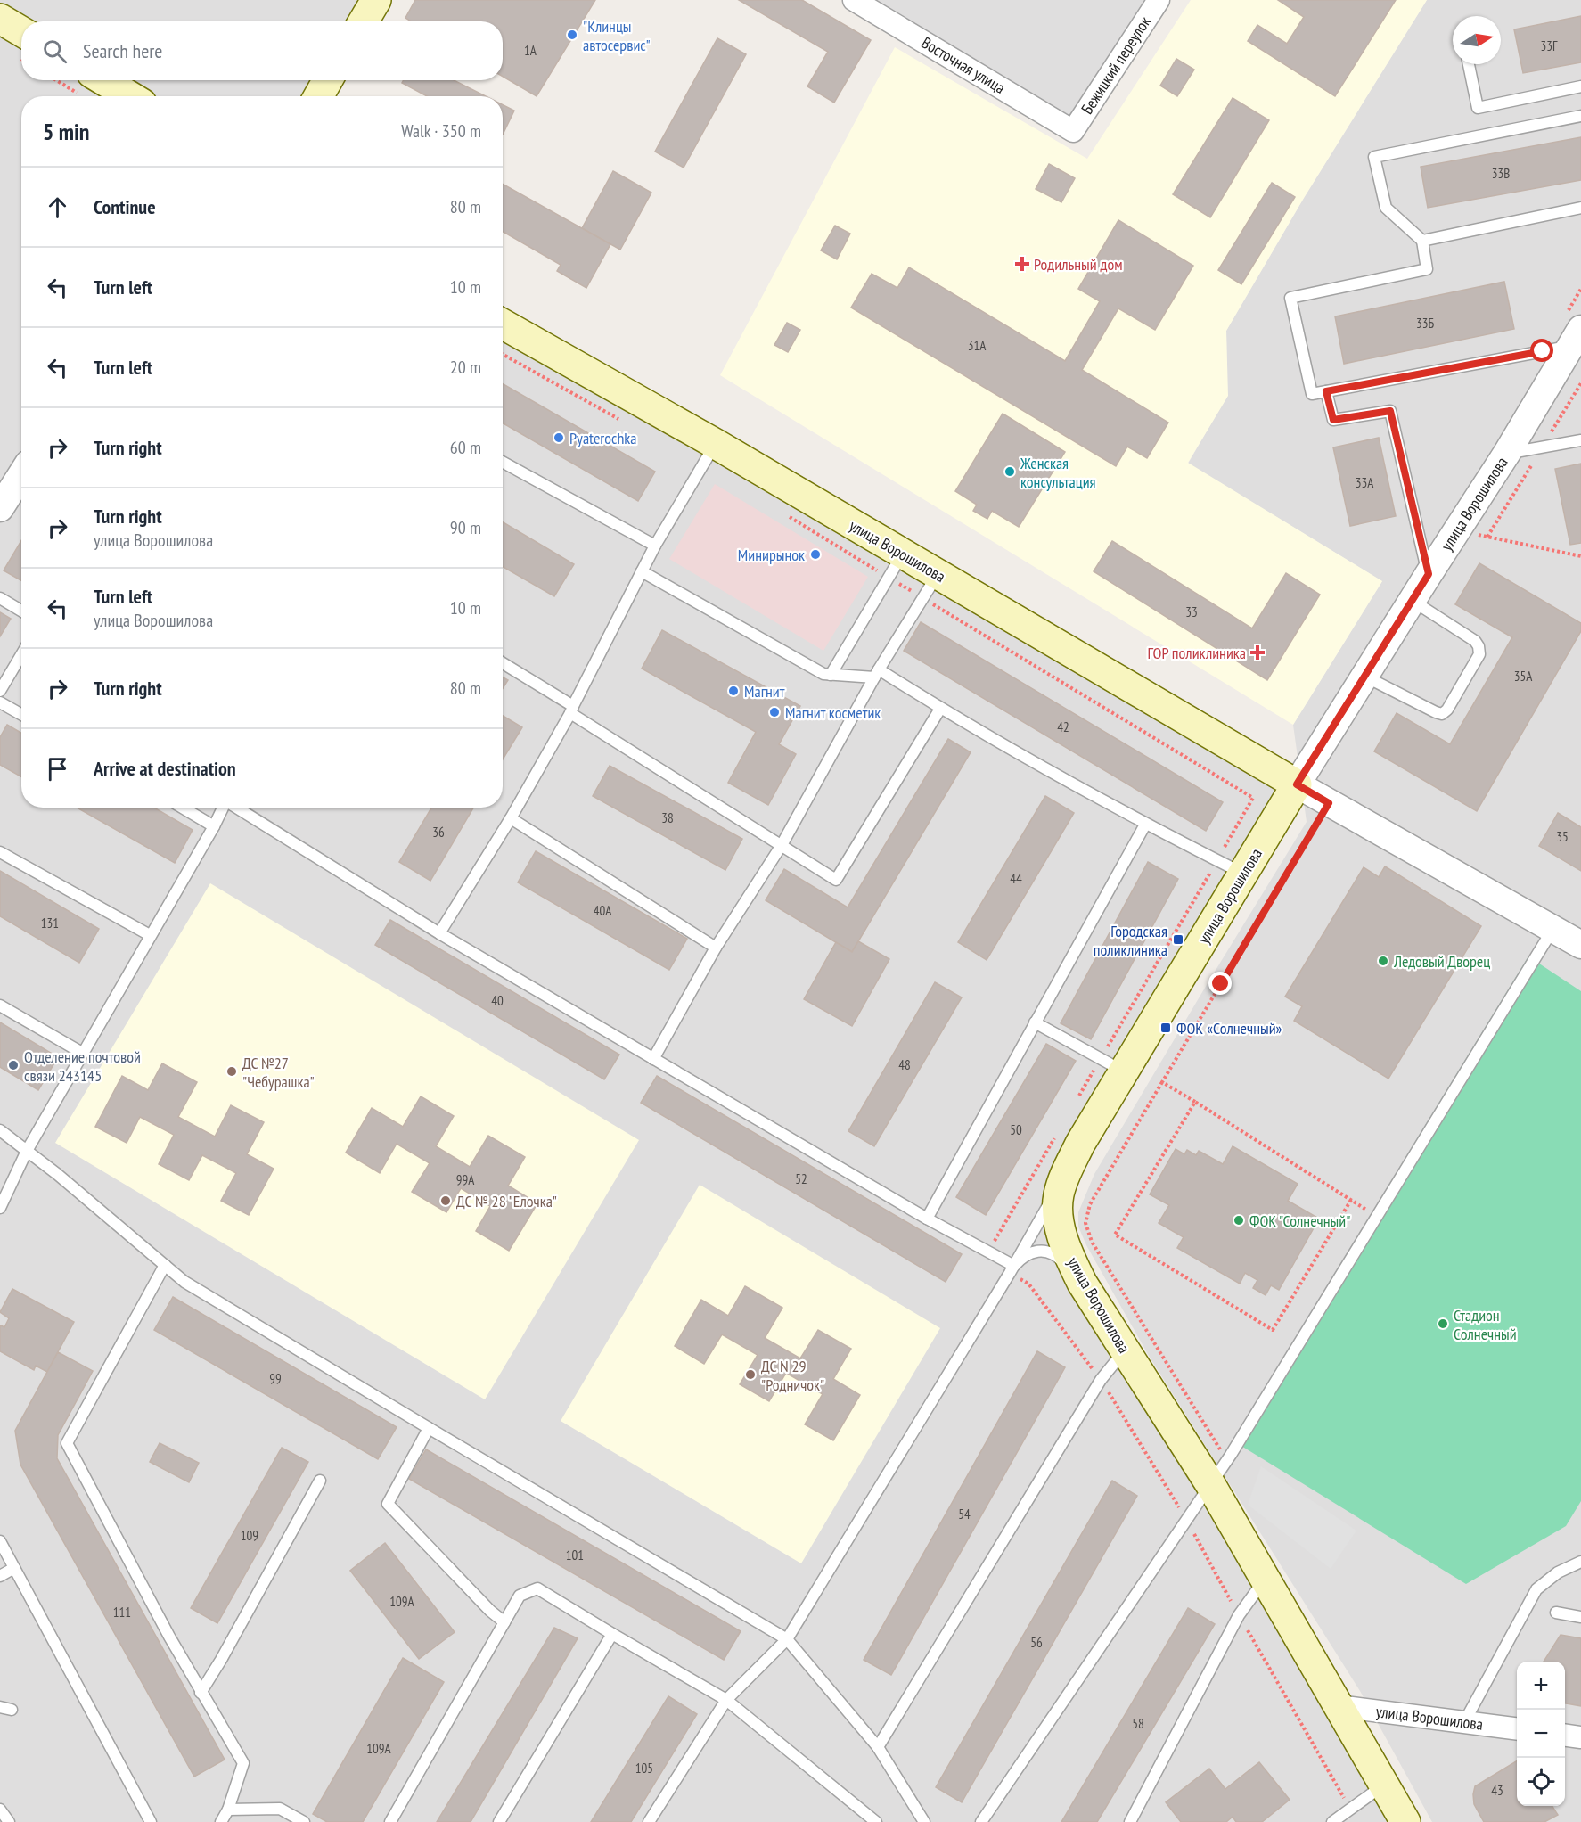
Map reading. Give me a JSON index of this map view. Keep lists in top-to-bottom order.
{
  "streets": {
    "main road": ["улица Ворошилова"],
    "street": ["Восточная улица", "Бежицкий переулок"]
  },
  "crossings": [
    ["Восточная улица", "Бежицкий переулок"]
  ],
  "places": {
    "other": [
      "\"Клинцы автосервис\"",
      "Pyaterochka",
      "Женская консультация",
      "Минирынок",
      "Магнит",
      "Магнит косметик",
      "Ледовый Дворец",
      "Отделение почтовой связи 243145",
      "ДС №27 \"Чебурашка\"",
      "ДС № 28 \"Елочка\"",
      "ФОК \"Солнечный\"",
      "Стадион Солнечный",
      "ДС N 29 \"Родничок\""
    ],
    "health": ["Родильный дом", "ГОР поликлиника"],
    "transit": ["Городская поликлиника", "ФОК «Солнечный»"]
  },
  "house_numbers": [
    "33Г",
    "1А",
    "33В",
    "33Б",
    "31А",
    "33А",
    "33",
    "35А",
    "42",
    "38",
    "36",
    "35",
    "44",
    "40А",
    "131",
    "40",
    "48",
    "50",
    "52",
    "99А",
    "99",
    "54",
    "109",
    "101",
    "109А",
    "111",
    "56",
    "58",
    "109А",
    "105",
    "43"
  ],
  "north": "right",
  "page": {
    "search": "Search here",
    "heading": ["5 min", "Walk · 350 m"],
    "list": [
      ["Continue", "80 m"],
      ["Turn left", "10 m"],
      ["Turn left", "20 m"],
      ["Turn right", "60 m"],
      ["Turn right", "улица Ворошилова", "90 m"],
      ["Turn left", "улица Ворошилова", "10 m"],
      ["Turn right", "80 m"],
      "Arrive at destination"
    ],
    "map_buttons": ["+", "−"]
  }
}
